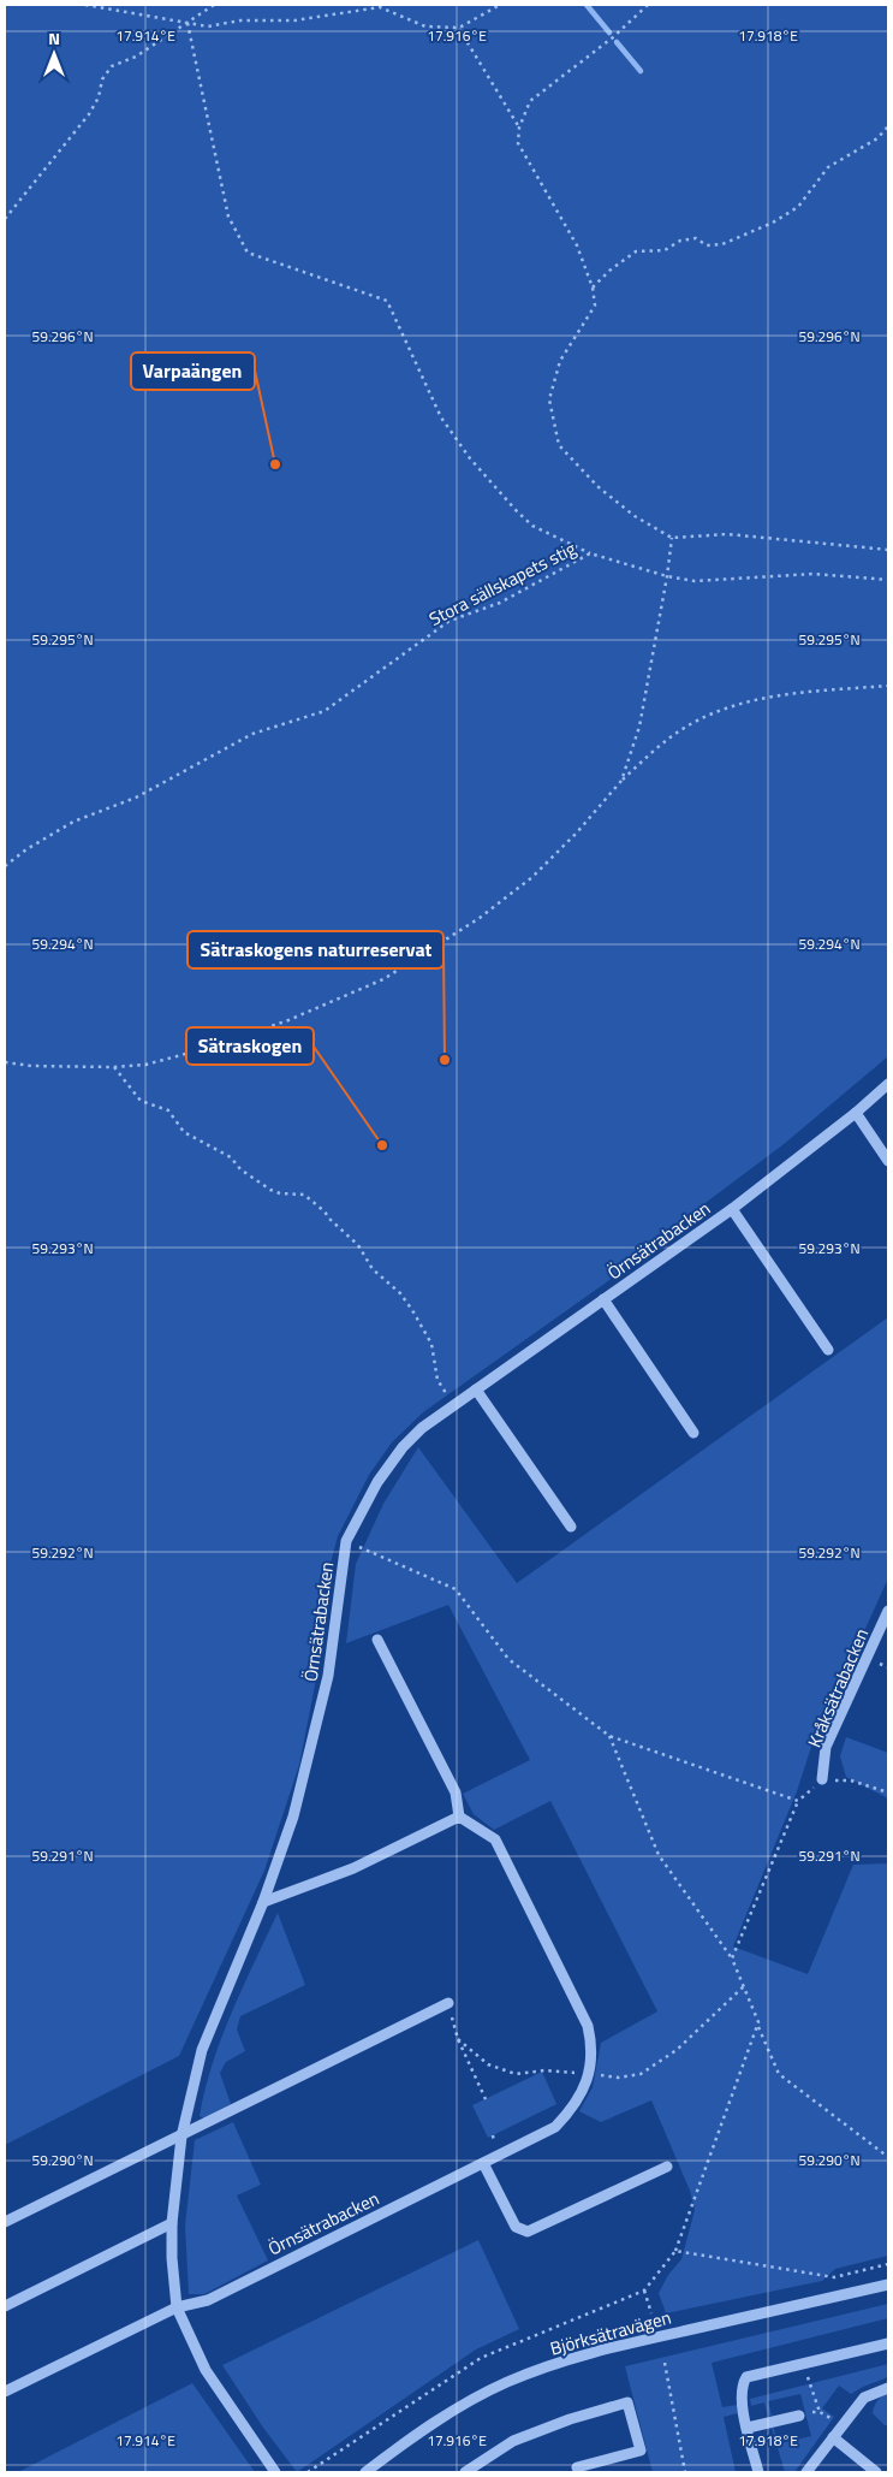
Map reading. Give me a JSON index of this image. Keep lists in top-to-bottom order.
{
  "streets": {
    "street": ["Örnsätrabacken", "Kråksätrabacken", "Björksätravägen"],
    "path": ["Stora sällskapets stig"]
  },
  "places": ["Varpaängen", "Sätraskogens naturreservat", "Sätraskogen"],
  "north": "top",
  "coordinates": [
    "17.914°E",
    "17.916°E",
    "17.918°E",
    "59.296°N",
    "59.295°N",
    "59.294°N",
    "59.293°N",
    "59.292°N",
    "59.291°N",
    "59.290°N"
  ]
}
